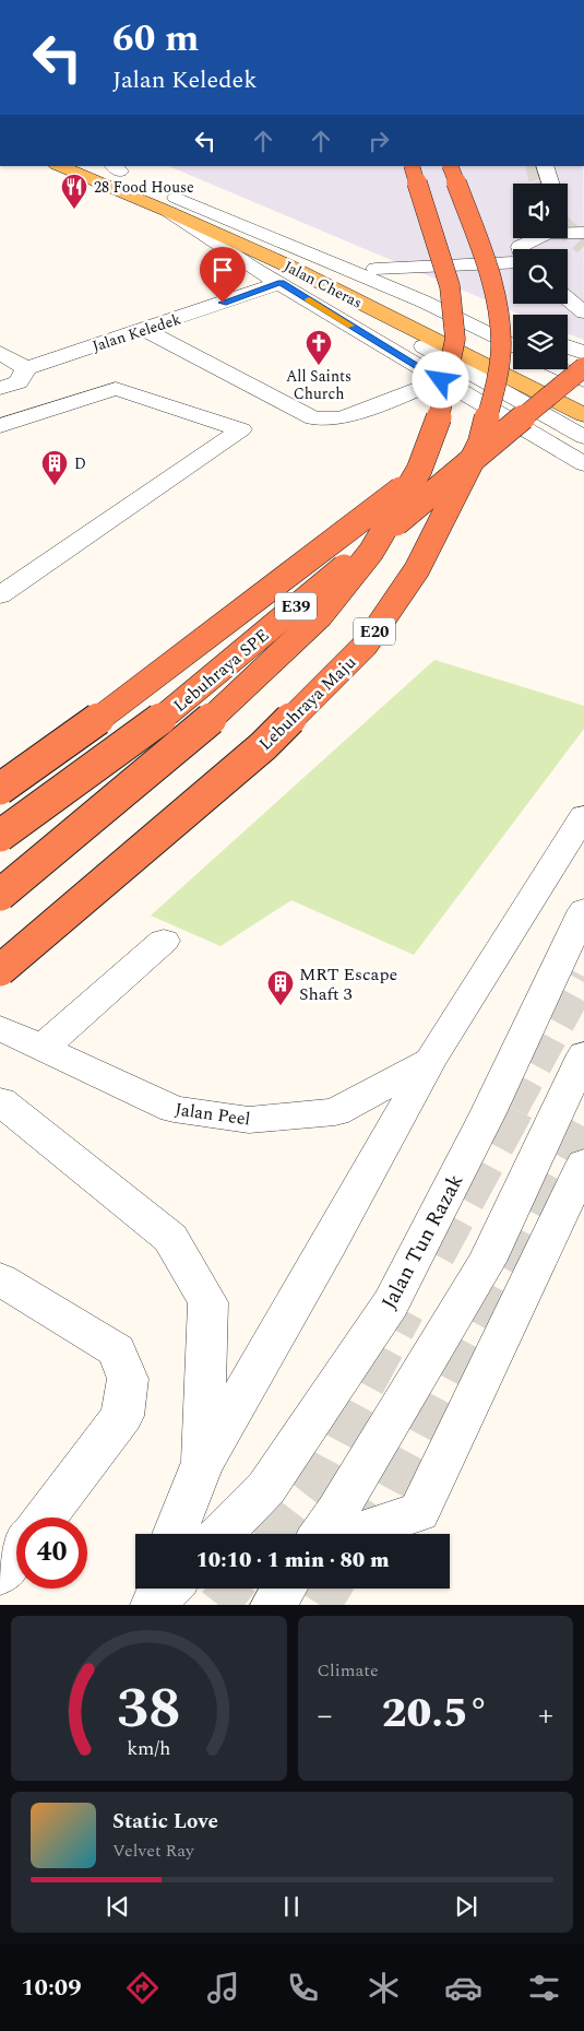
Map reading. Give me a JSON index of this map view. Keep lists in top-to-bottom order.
{
  "streets": {
    "highway": [
      "E39",
      "E20",
      "Lebuhraya SPE",
      "Lebuhraya Maju"
    ],
    "main road": ["Jalan Cheras"],
    "street": ["Jalan Keledek", "Jalan Peel", "Jalan Tun Razak"]
  },
  "places": {
    "restaurant": ["28 Food House"],
    "church": ["All Saints Church"],
    "building": ["D", "MRT Escape Shaft 3"]
  },
  "page": {
    "turn": ["60 m", "Jalan Keledek"],
    "limit": "40",
    "trip": "10:10 · 1 min · 80 m",
    "tile": "Climate",
    "heat": ["−", "20.5°", "+"],
    "song": ["Static Love", "Velvet Ray"],
    "tabs": "10:09",
    "gauge": ["38", "km/h"]
  }
}
